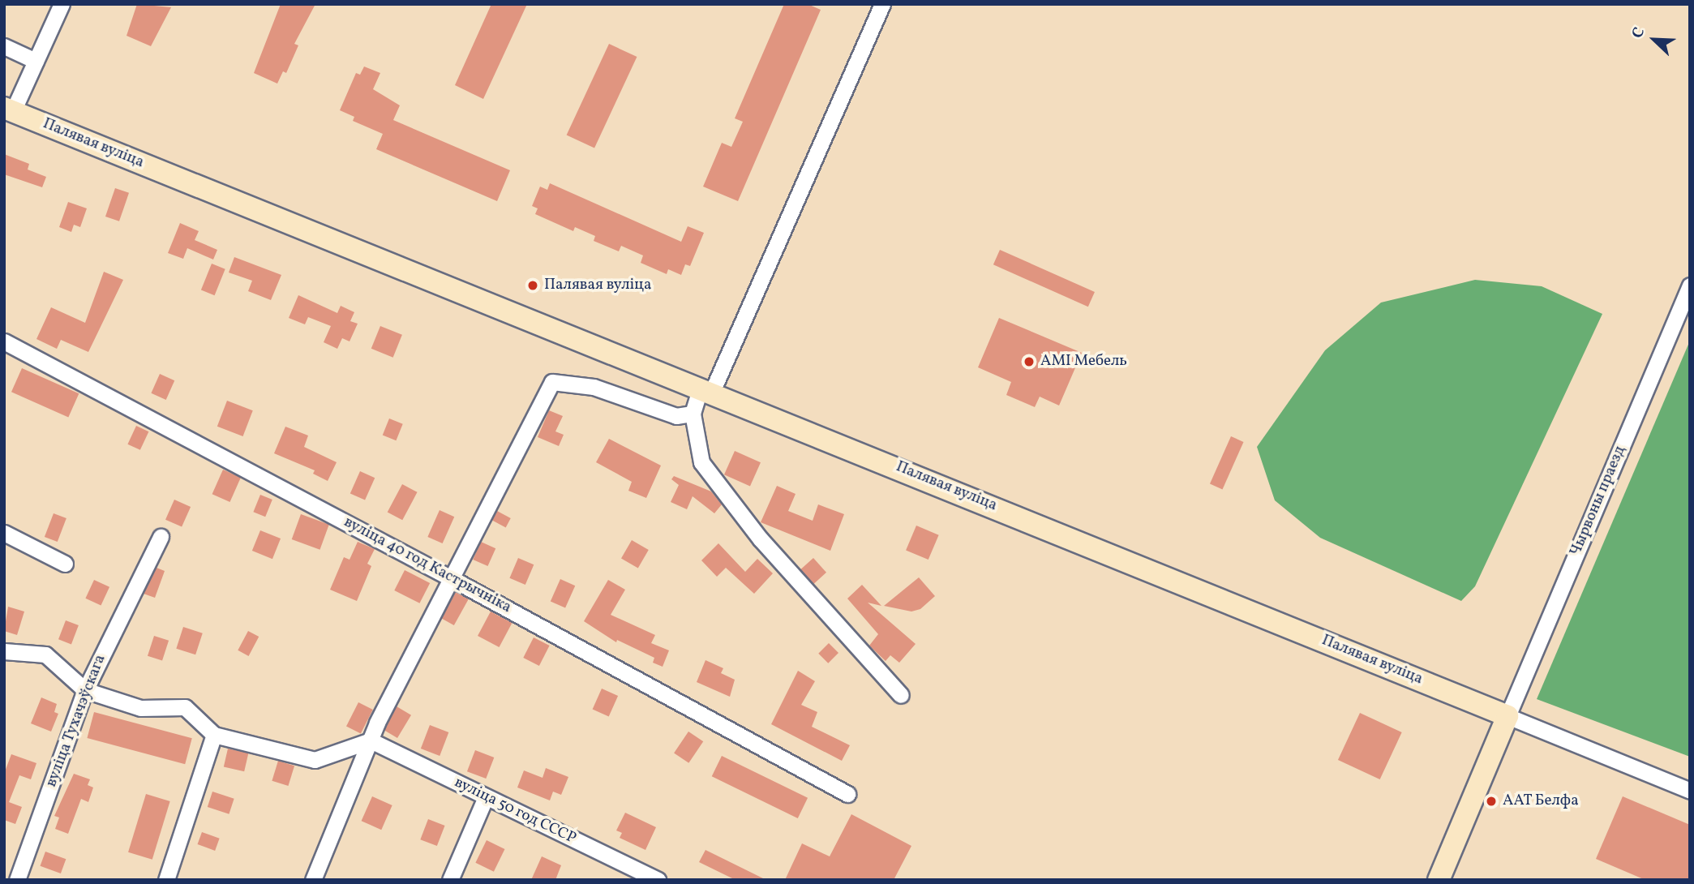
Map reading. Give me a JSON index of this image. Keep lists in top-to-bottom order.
{
  "streets": {
    "street": [
      "Палявая вуліца",
      "Чырвоны праезд",
      "вуліца 40 год Кастрычніка",
      "вуліца Тухачэўскага",
      "вуліца 50 год СССР"
    ]
  },
  "crossings": [
    ["Палявая вуліца", "Чырвоны праезд"]
  ],
  "places": ["Палявая вуліца", "AMI Мебель", "ААТ Белфа"],
  "north": "top left"
}
